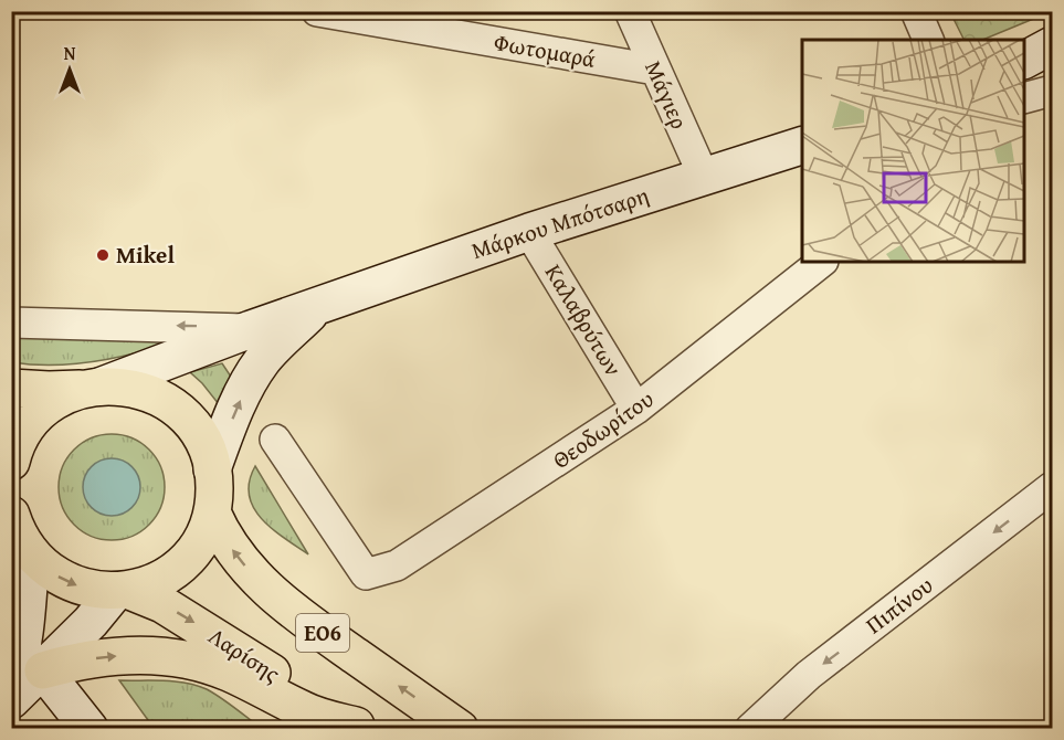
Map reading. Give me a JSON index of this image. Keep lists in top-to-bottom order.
{
  "streets": {
    "main road": ["ΕΟ6", "Λαρίσης"],
    "street": [
      "Φωτομαρά",
      "Μάγιερ",
      "Μάρκου Μπότσαρη",
      "Καλαβρύτων",
      "Θεοδωρίτου",
      "Πιπίνου"
    ]
  },
  "crossings": [
    ["Φωτομαρά", "Μάγιερ"],
    ["Μάγιερ", "Μάρκου Μπότσαρη"],
    ["Μάρκου Μπότσαρη", "Καλαβρύτων"],
    ["Μάρκου Μπότσαρη", "ΕΟ6"],
    ["Καλαβρύτων", "Θεοδωρίτου"],
    ["ΕΟ6", "Λαρίσης"]
  ],
  "one_way": ["Πιπίνου"],
  "places": ["Mikel"],
  "north": "top"
}
